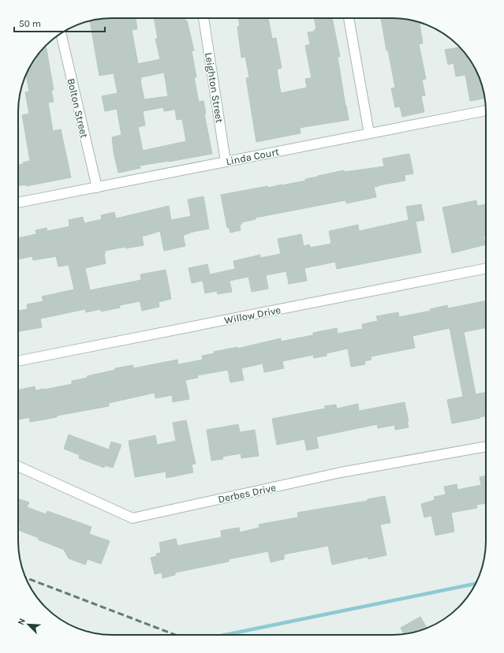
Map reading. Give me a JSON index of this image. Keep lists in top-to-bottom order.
{
  "streets": {
    "street": [
      "Leighton Street",
      "Bolton Street",
      "Linda Court",
      "Willow Drive",
      "Derbes Drive"
    ]
  },
  "crossings": [
    ["Leighton Street", "Linda Court"],
    ["Bolton Street", "Linda Court"]
  ],
  "scale_bar": "50 m",
  "north": "top left"
}
